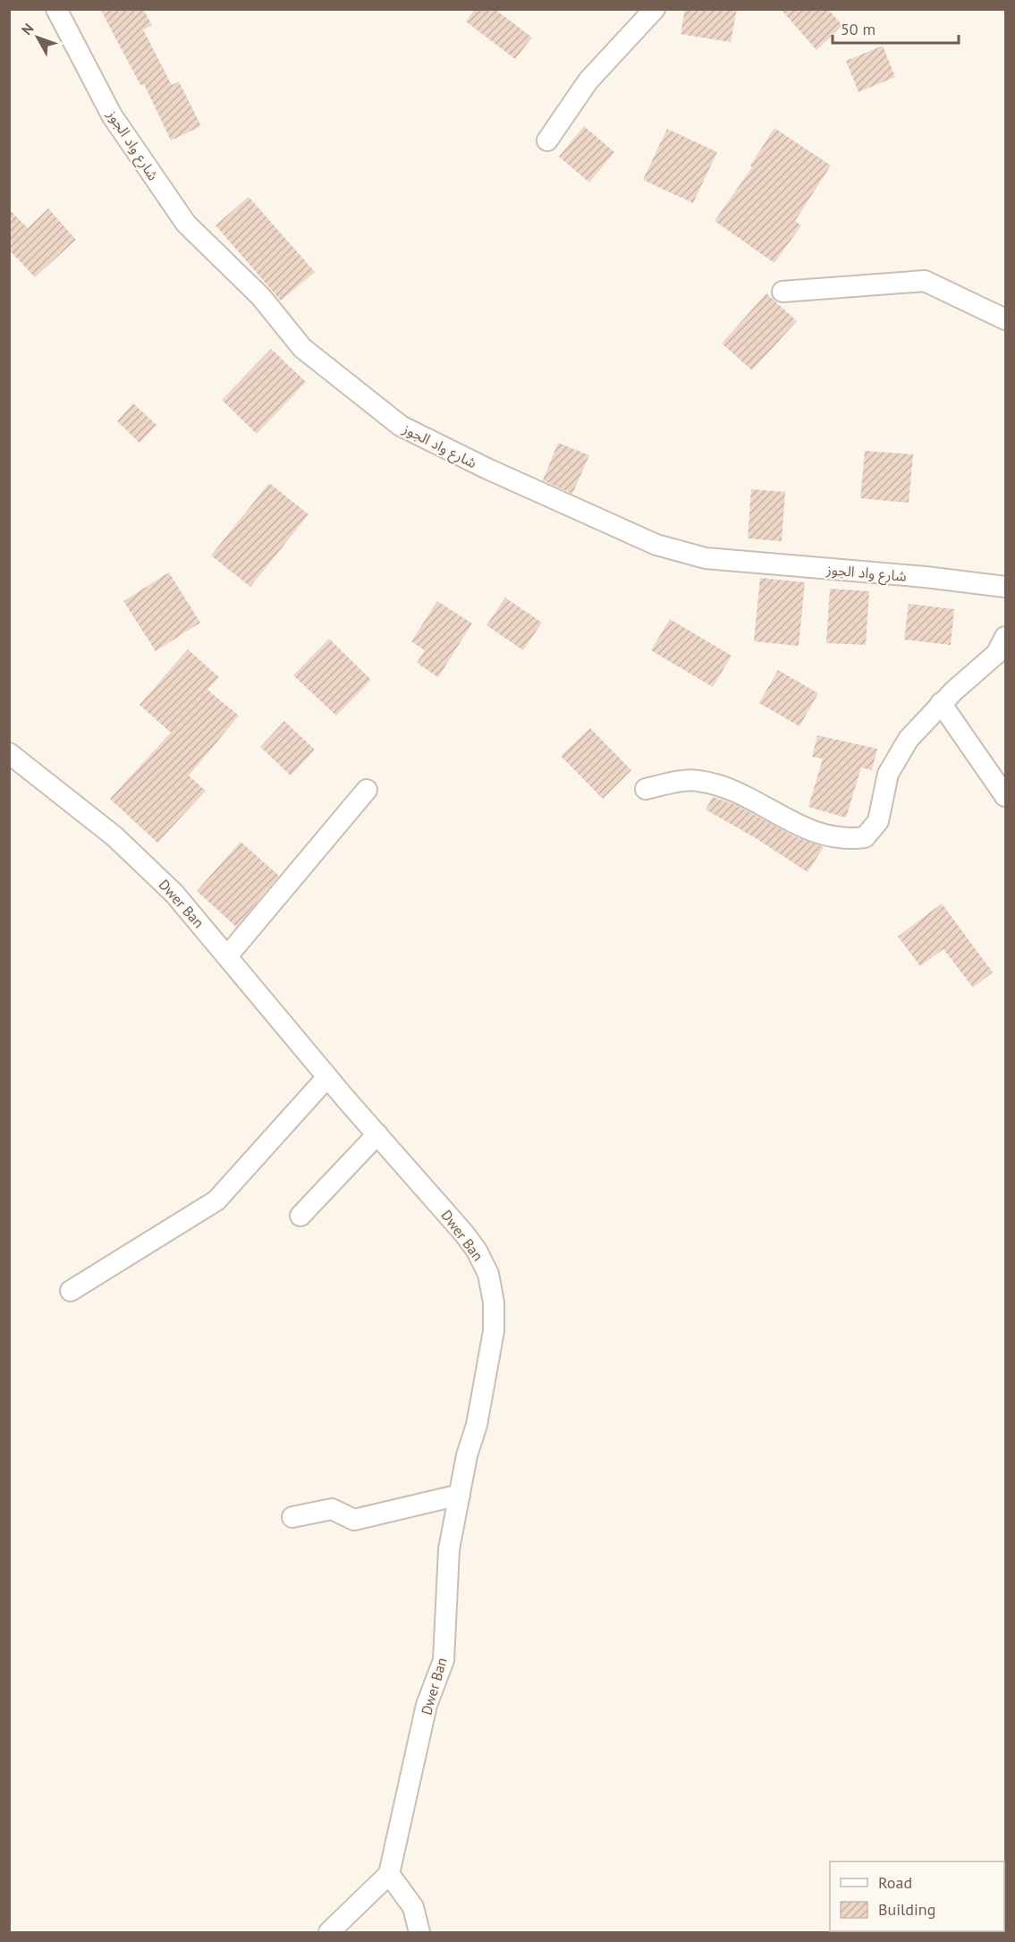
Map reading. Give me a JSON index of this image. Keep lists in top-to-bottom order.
{
  "streets": {
    "street": ["شارع واد الجوز", "Dwer Ban"]
  },
  "legend": ["Road", "Building"],
  "scale_bar": "50 m",
  "north": "top left"
}
